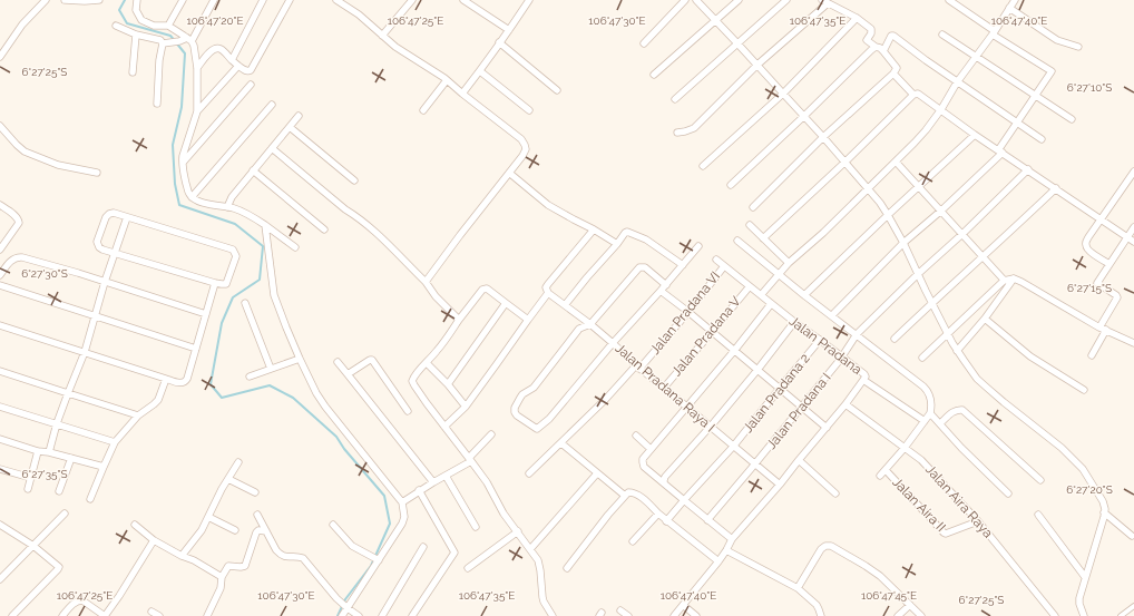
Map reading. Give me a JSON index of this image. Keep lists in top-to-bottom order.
{
  "streets": {
    "street": [
      "Jalan Pradana VI",
      "Jalan Pradana V",
      "Jalan Pradana",
      "Jalan Pradana Raya I",
      "Jalan Pradana 2",
      "Jalan Pradana I",
      "Jalan Aira Raya",
      "Jalan Aira II"
    ]
  },
  "crossings": [
    ["Jalan Pradana VI", "Jalan Pradana"],
    ["Jalan Pradana VI", "Jalan Pradana Raya I"],
    ["Jalan Pradana V", "Jalan Pradana"],
    ["Jalan Pradana V", "Jalan Pradana Raya I"],
    ["Jalan Pradana", "Jalan Pradana 2"],
    ["Jalan Pradana", "Jalan Pradana I"],
    ["Jalan Pradana Raya I", "Jalan Pradana 2"],
    ["Jalan Pradana Raya I", "Jalan Pradana I"],
    ["Jalan Aira Raya", "Jalan Aira II"]
  ],
  "coordinates": [
    "106°47'20\"E",
    "106°47'25\"E",
    "106°47'30\"E",
    "106°47'35\"E",
    "106°47'40\"E",
    "6°27'25\"S",
    "6°27'10\"S",
    "6°27'30\"S",
    "6°27'15\"S",
    "6°27'35\"S",
    "6°27'20\"S",
    "106°47'45\"E"
  ]
}
